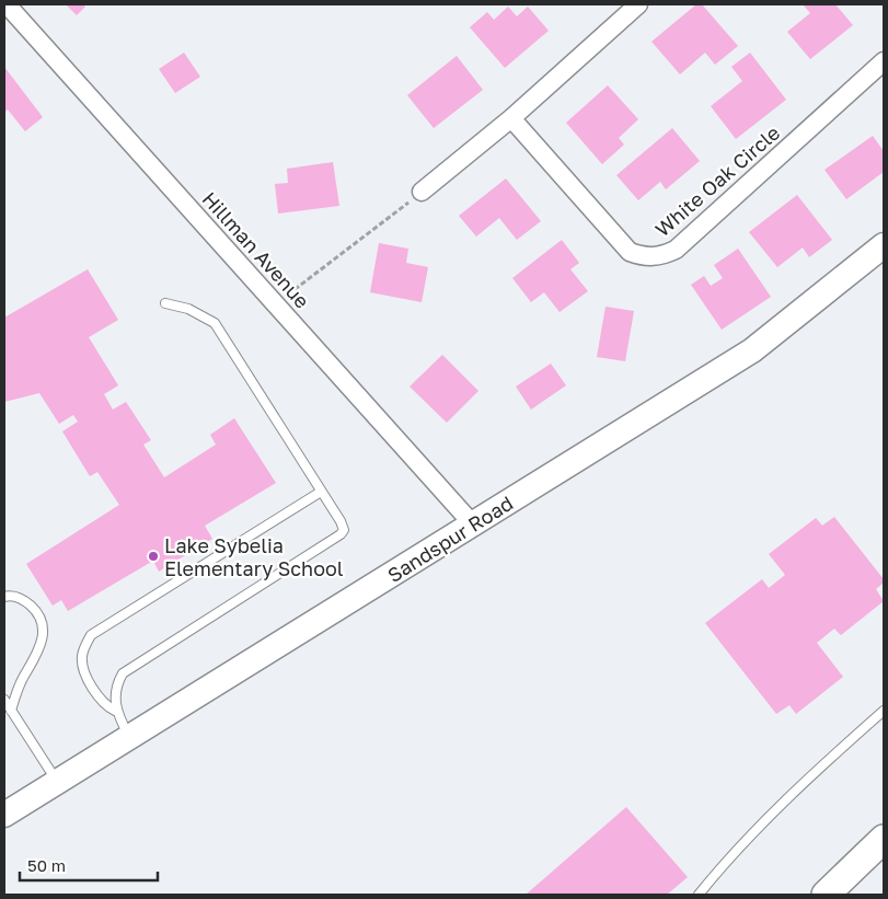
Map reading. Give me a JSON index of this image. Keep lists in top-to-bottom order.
{
  "streets": {
    "street": ["White Oak Circle", "Hillman Avenue", "Sandspur Road"]
  },
  "crossings": [
    ["Hillman Avenue", "Sandspur Road"]
  ],
  "places": ["Lake Sybelia Elementary School"],
  "scale_bar": "50 m"
}
